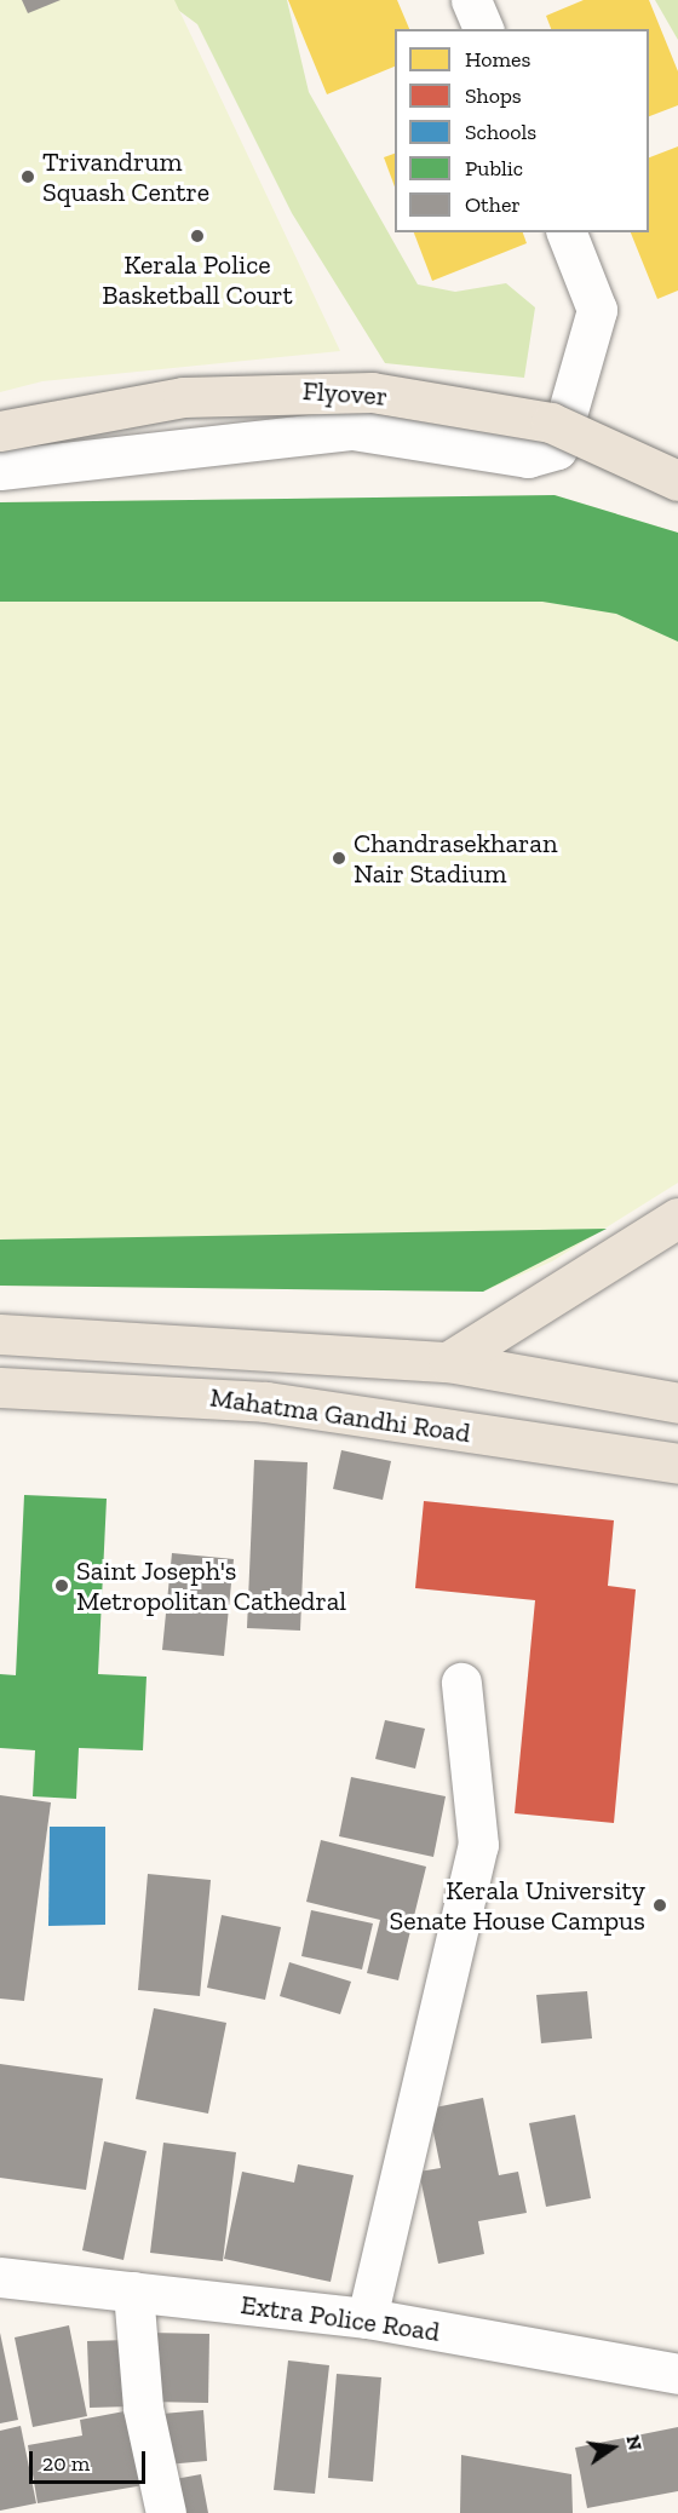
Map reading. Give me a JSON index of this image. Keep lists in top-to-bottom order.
{
  "streets": {
    "main road": ["Flyover", "Mahatma Gandhi Road"],
    "street": ["Extra Police Road"]
  },
  "places": [
    "Trivandrum Squash Centre",
    "Kerala Police Basketball Court",
    "Chandrasekharan Nair Stadium",
    "Saint Joseph's Metropolitan Cathedral",
    "Kerala University Senate House Campus"
  ],
  "legend": [
    "Homes",
    "Shops",
    "Schools",
    "Public",
    "Other"
  ],
  "scale_bar": "20 m",
  "north": "right"
}
